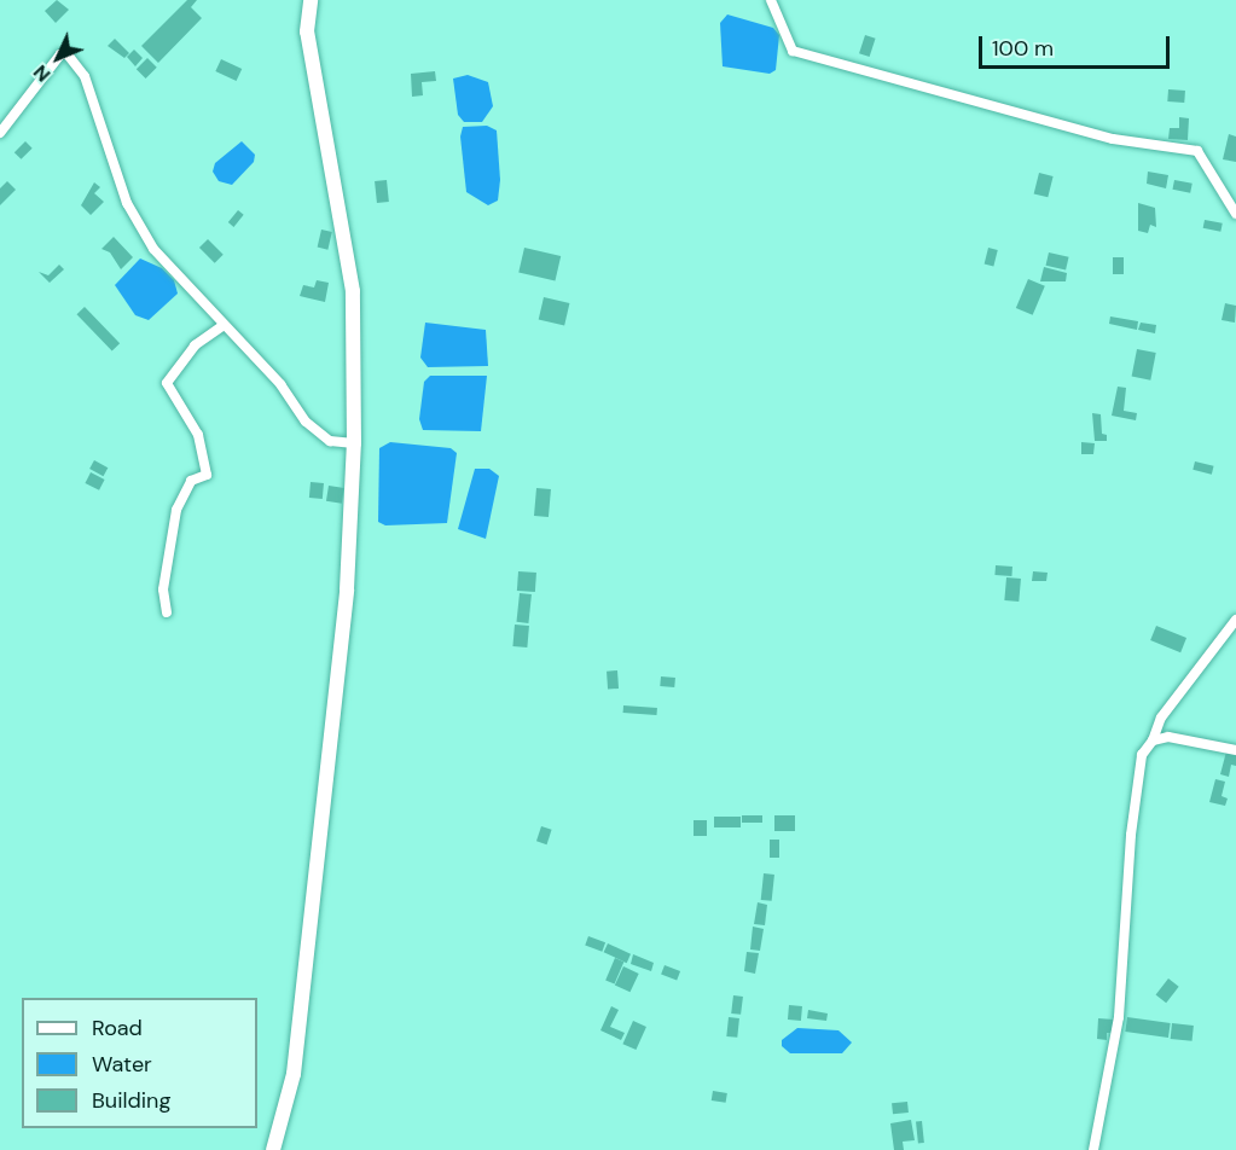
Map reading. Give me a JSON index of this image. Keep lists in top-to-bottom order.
{
  "legend": ["Road", "Water", "Building"],
  "scale_bar": "100 m",
  "north": "bottom left"
}
